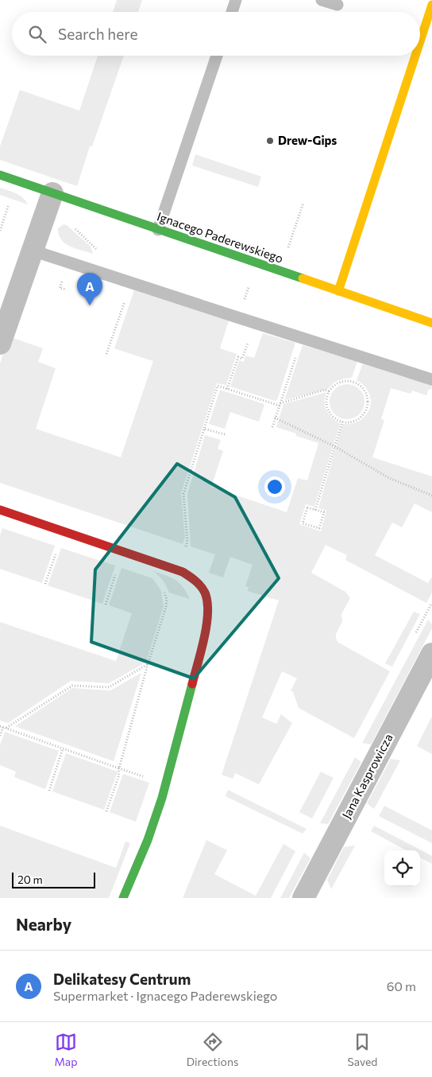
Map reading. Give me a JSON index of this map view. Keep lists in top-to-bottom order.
{
  "streets": {
    "street": ["Ignacego Paderewskiego", "Jana Kasprowicza"]
  },
  "places": ["Drew-Gips"],
  "scale_bar": "20 m",
  "page": {
    "search": "Search here",
    "pins": "A",
    "scale": "20 m",
    "heading": "Nearby",
    "list": [
      {
        "mark": "A",
        "name": "Delikatesy Centrum",
        "note": "Supermarket · Ignacego Paderewskiego",
        "value": "60 m"
      }
    ],
    "nav": ["Map", "Directions", "Saved"]
  }
}
